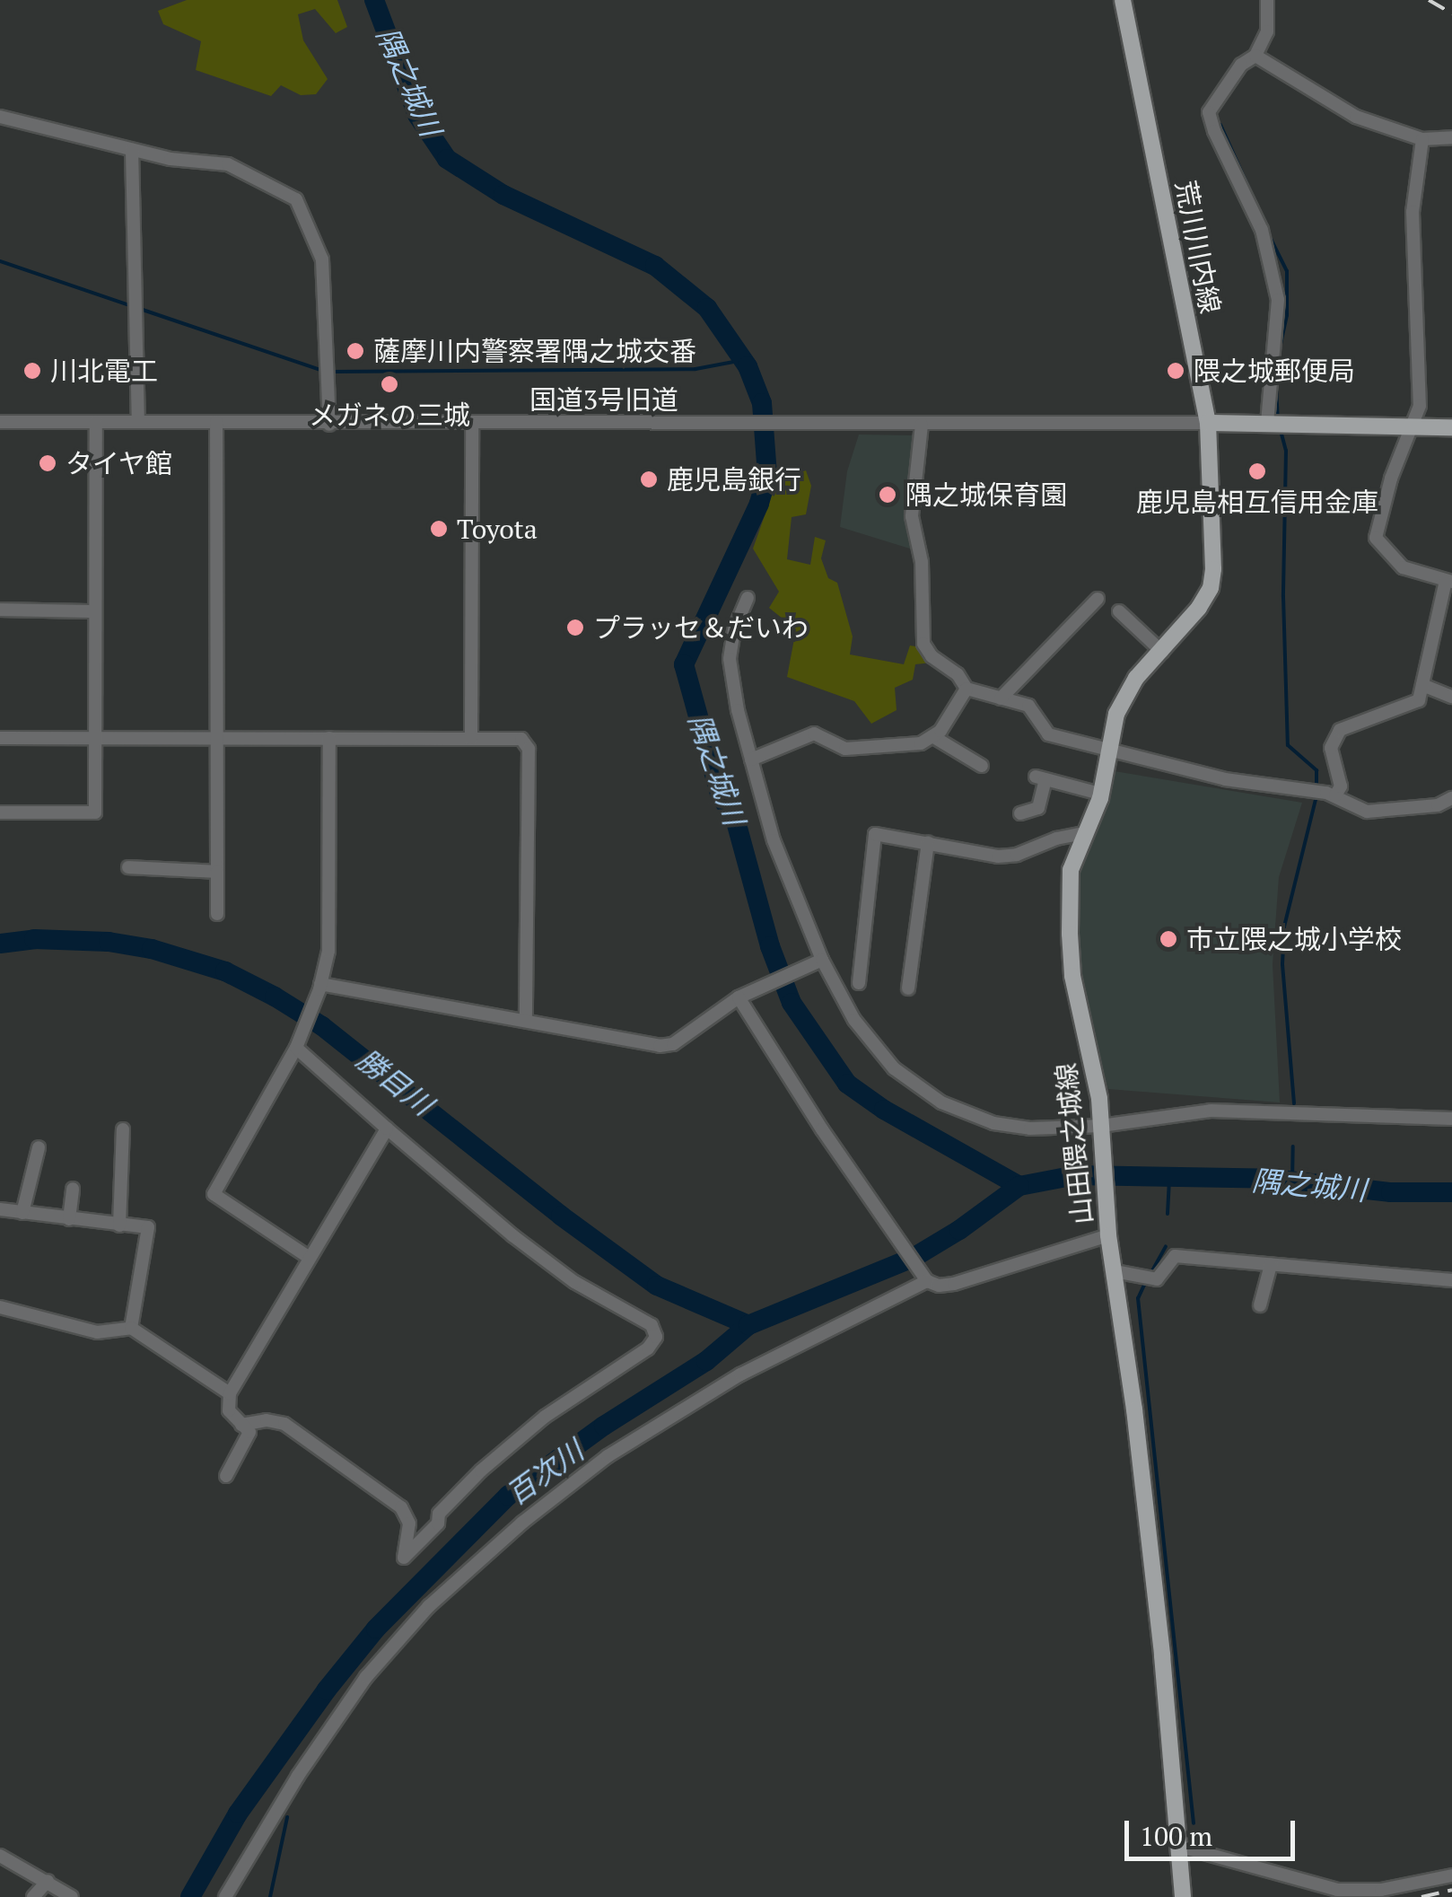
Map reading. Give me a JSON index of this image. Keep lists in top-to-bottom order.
{
  "streets": {
    "main road": ["荒川川内線", "山田隈之城線"],
    "street": ["国道3号旧道"]
  },
  "crossings": [
    ["荒川川内線", "国道3号旧道"],
    ["荒川川内線", "山田隈之城線"],
    ["国道3号旧道", "山田隈之城線"]
  ],
  "water": ["隅之城川", "勝目川", "百次川"],
  "places": [
    "薩摩川内警察署隅之城交番",
    "川北電工",
    "隈之城郵便局",
    "メガネの三城",
    "タイヤ館",
    "鹿児島相互信用金庫",
    "鹿児島銀行",
    "隅之城保育園",
    "Toyota",
    "プラッセ＆だいわ",
    "市立隈之城小学校"
  ],
  "scale_bar": "100 m"
}
